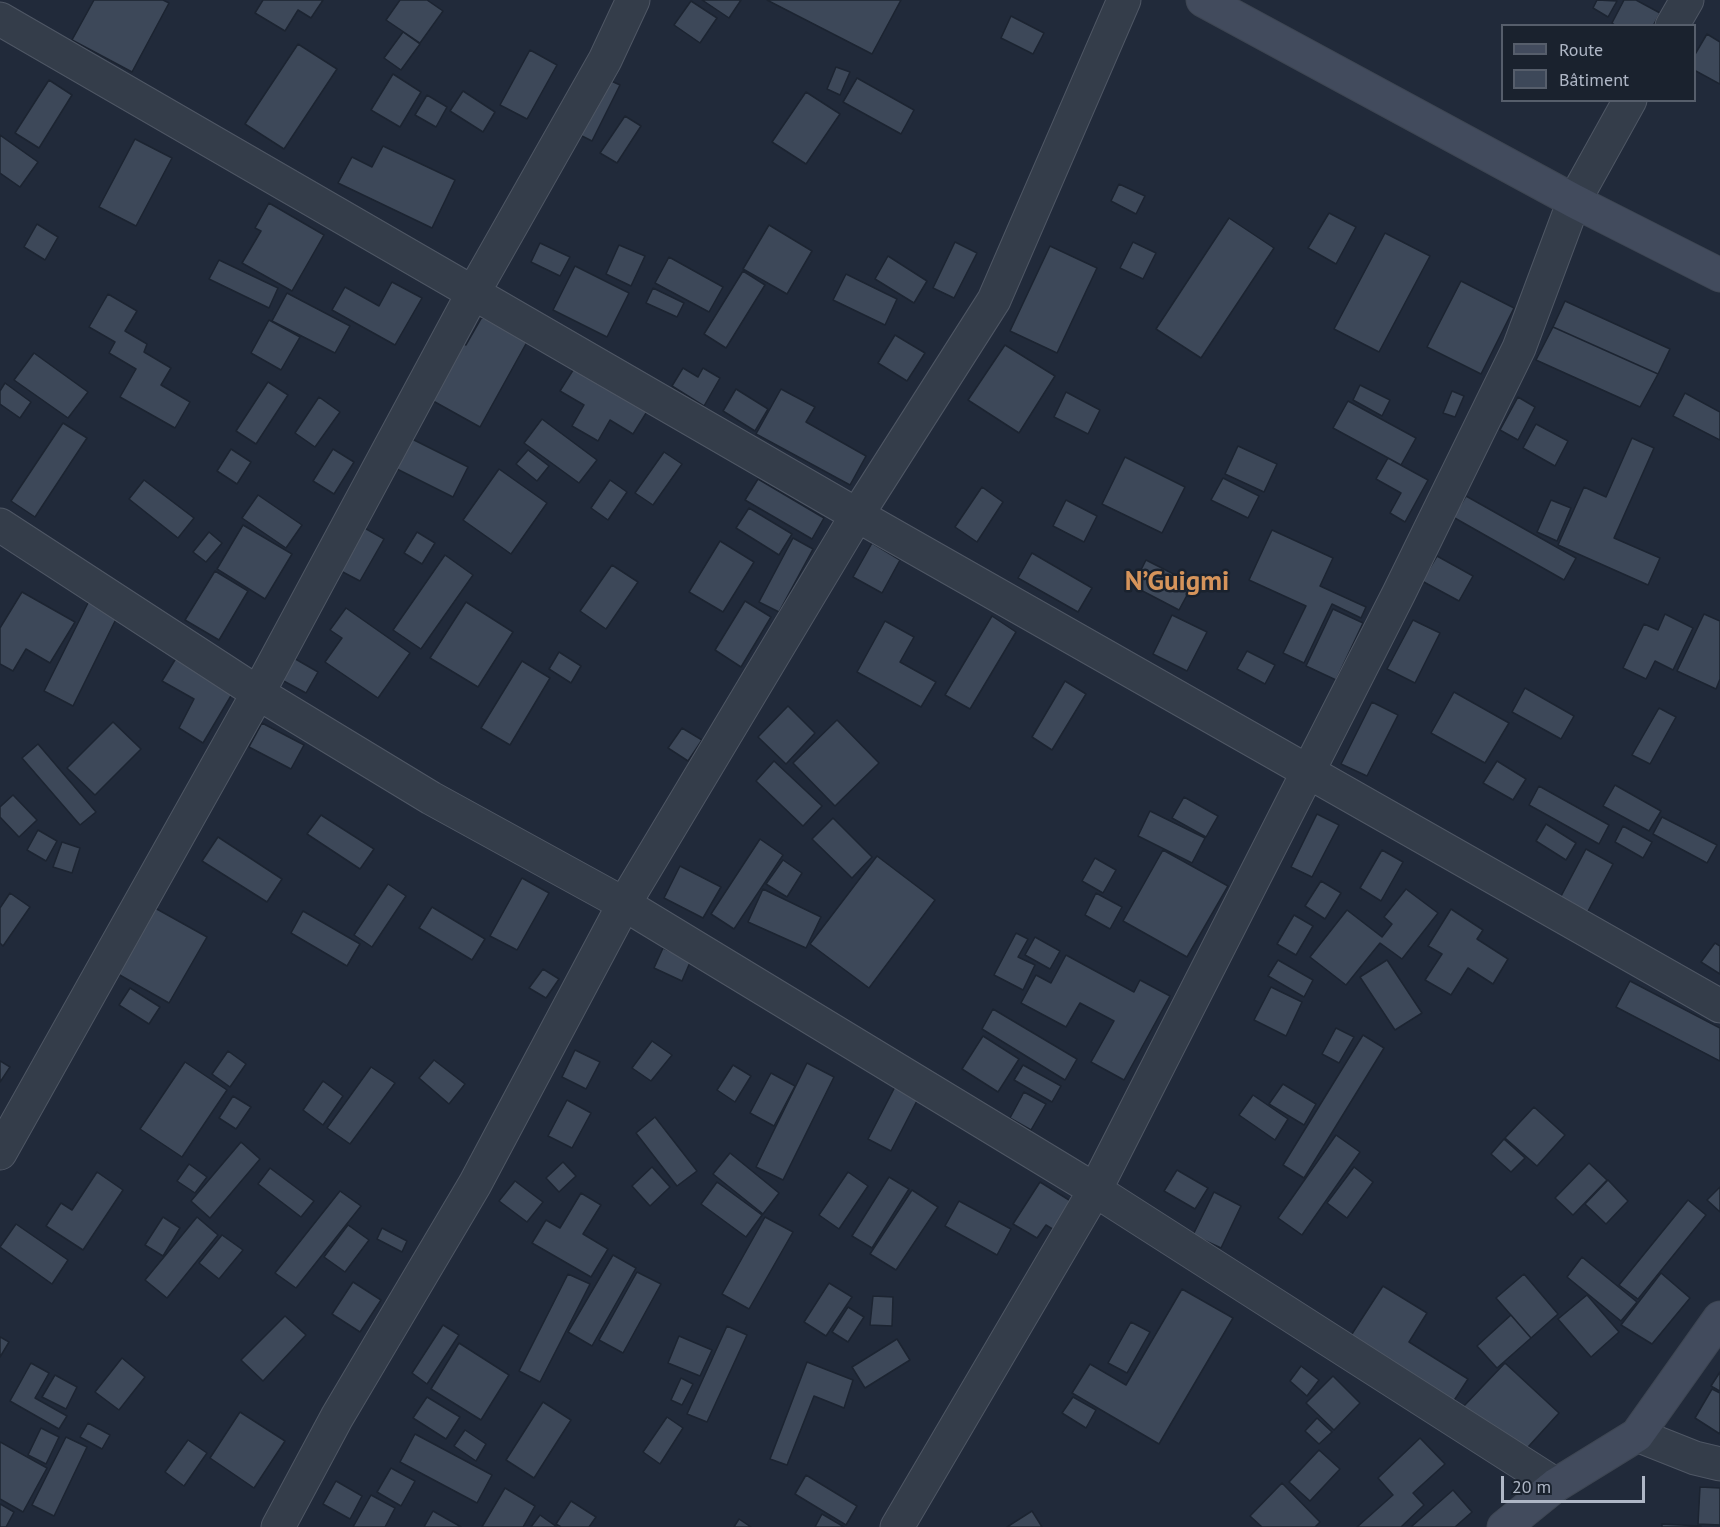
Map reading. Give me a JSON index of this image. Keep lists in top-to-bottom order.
{
  "districts": ["N’Guigmi"],
  "legend": ["Route", "Bâtiment"],
  "scale_bar": "20 m"
}
